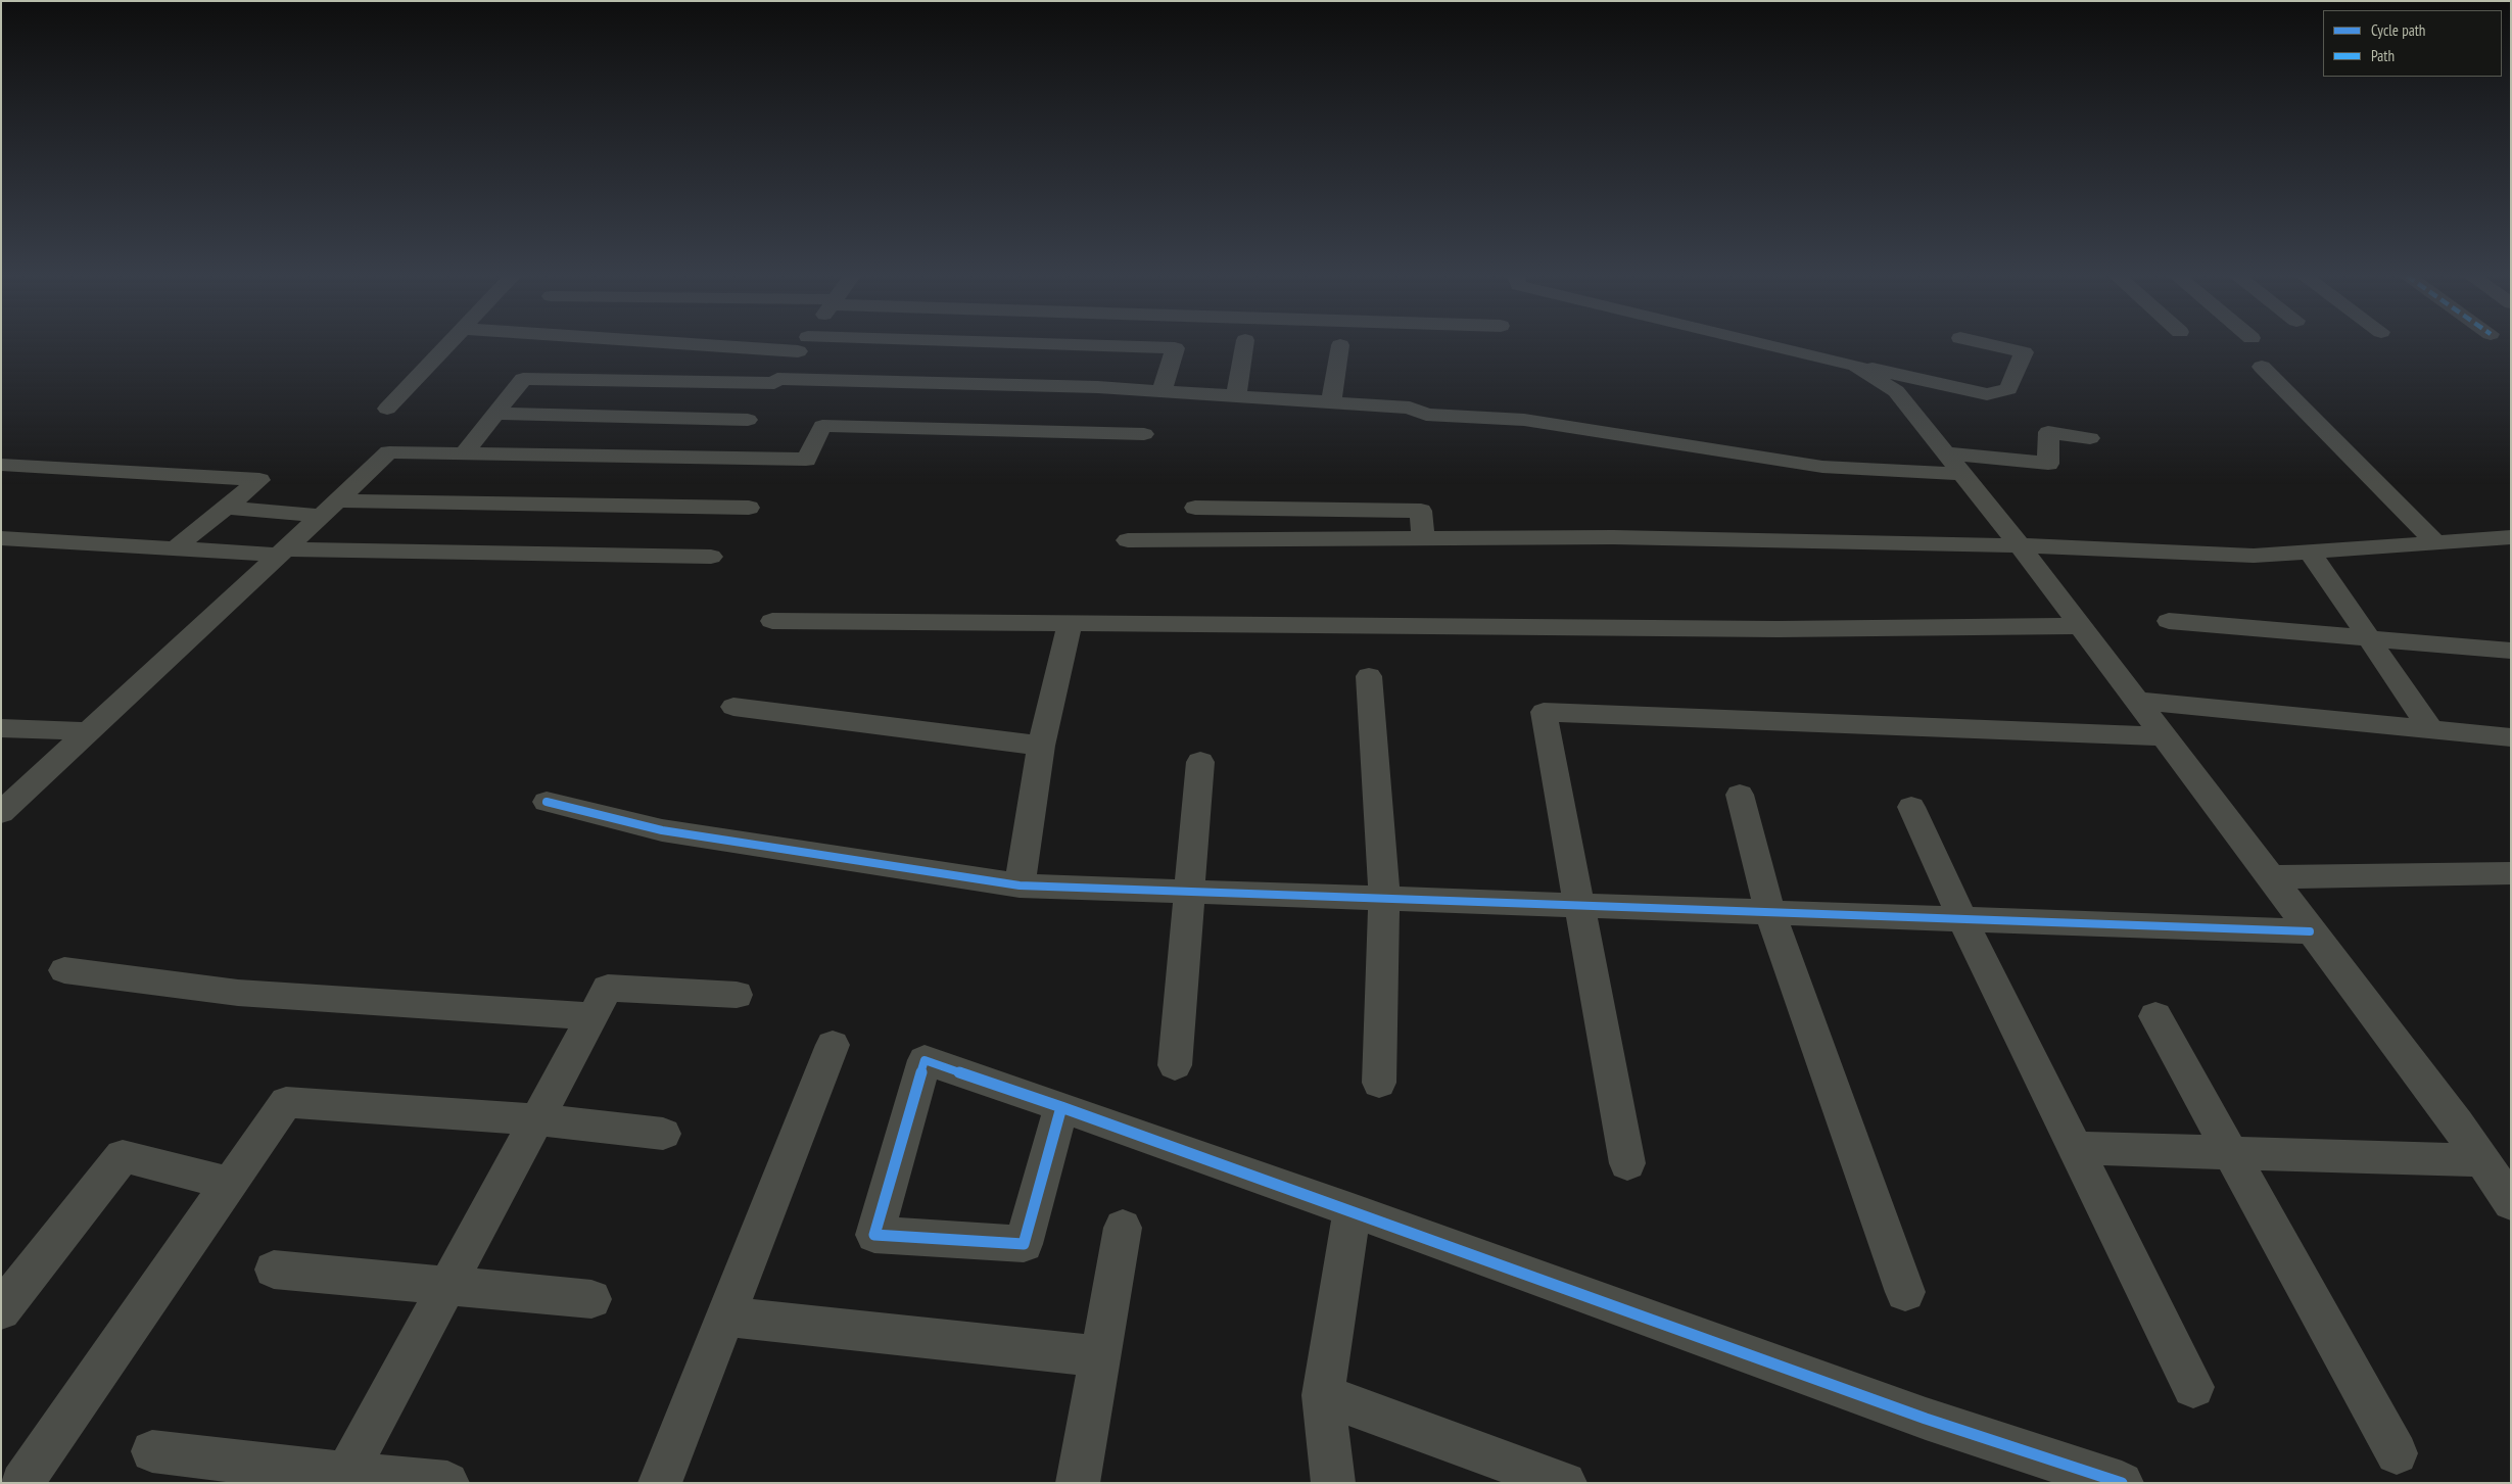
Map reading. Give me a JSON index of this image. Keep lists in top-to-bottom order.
{
  "legend": ["Cycle path", "Path"]
}
